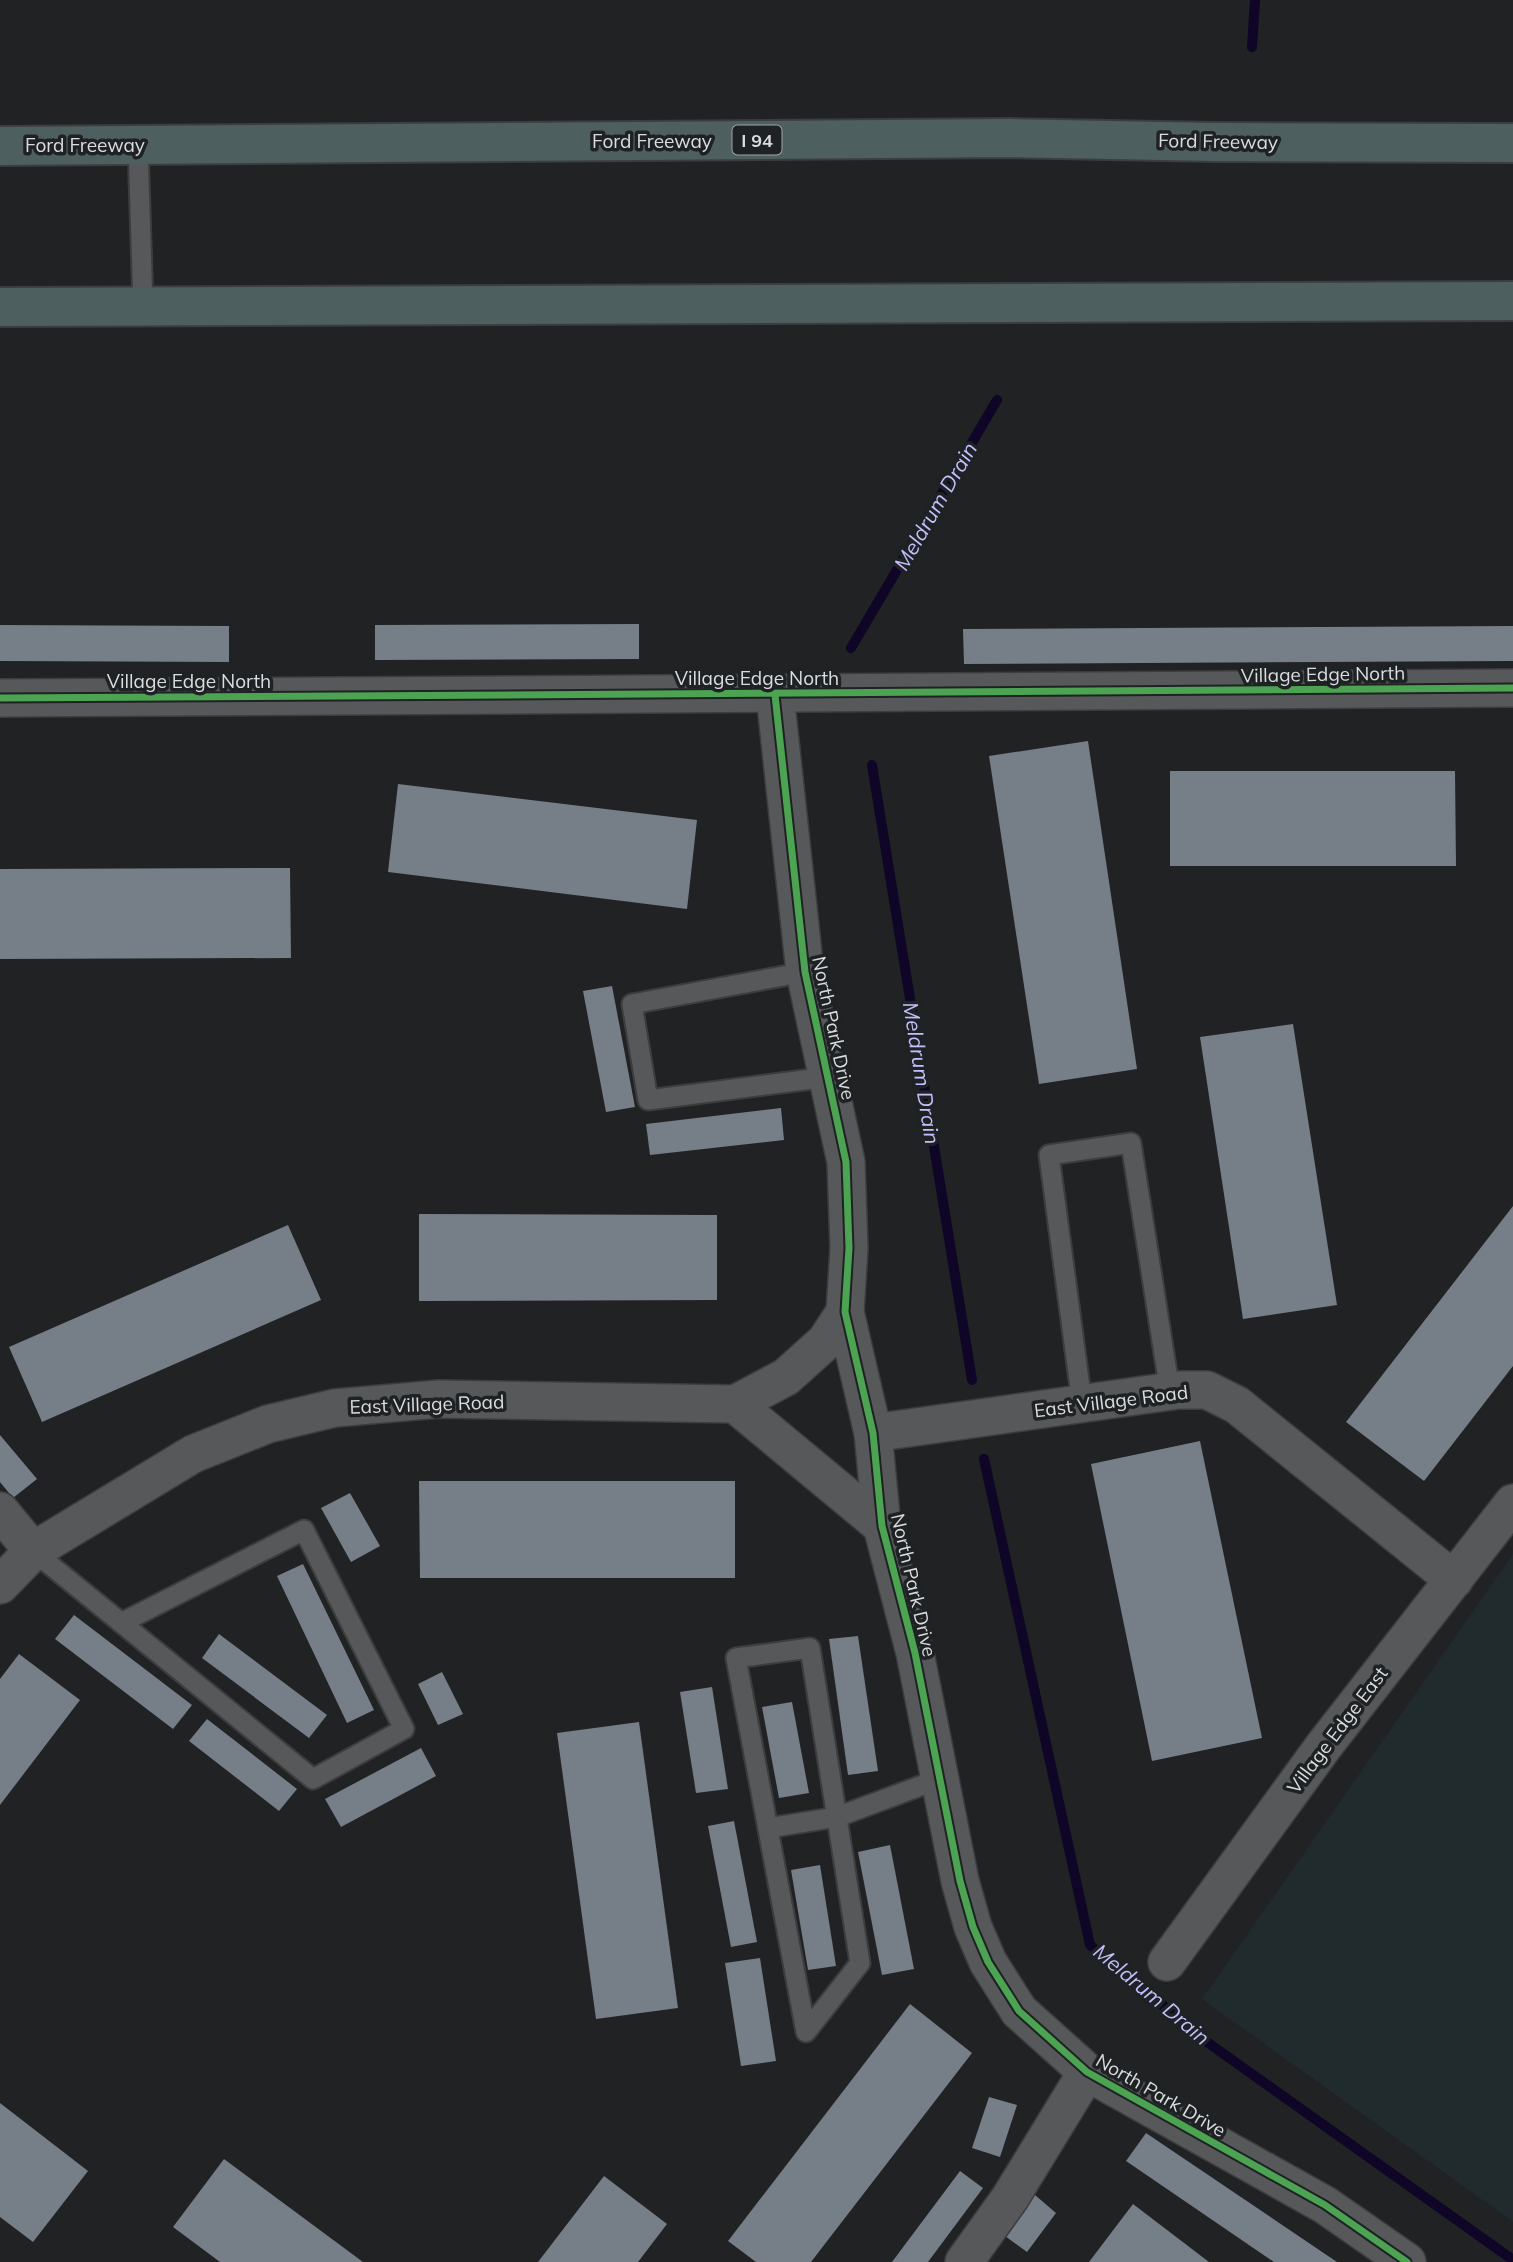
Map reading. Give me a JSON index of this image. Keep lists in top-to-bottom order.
{
  "streets": {
    "highway": ["I 94", "Ford Freeway"],
    "street": [
      "Village Edge North",
      "North Park Drive",
      "East Village Road",
      "Village Edge East"
    ]
  },
  "crossings": [
    ["Village Edge North", "North Park Drive"],
    ["North Park Drive", "East Village Road"],
    ["East Village Road", "Village Edge East"]
  ],
  "water": ["Meldrum Drain"]
}
